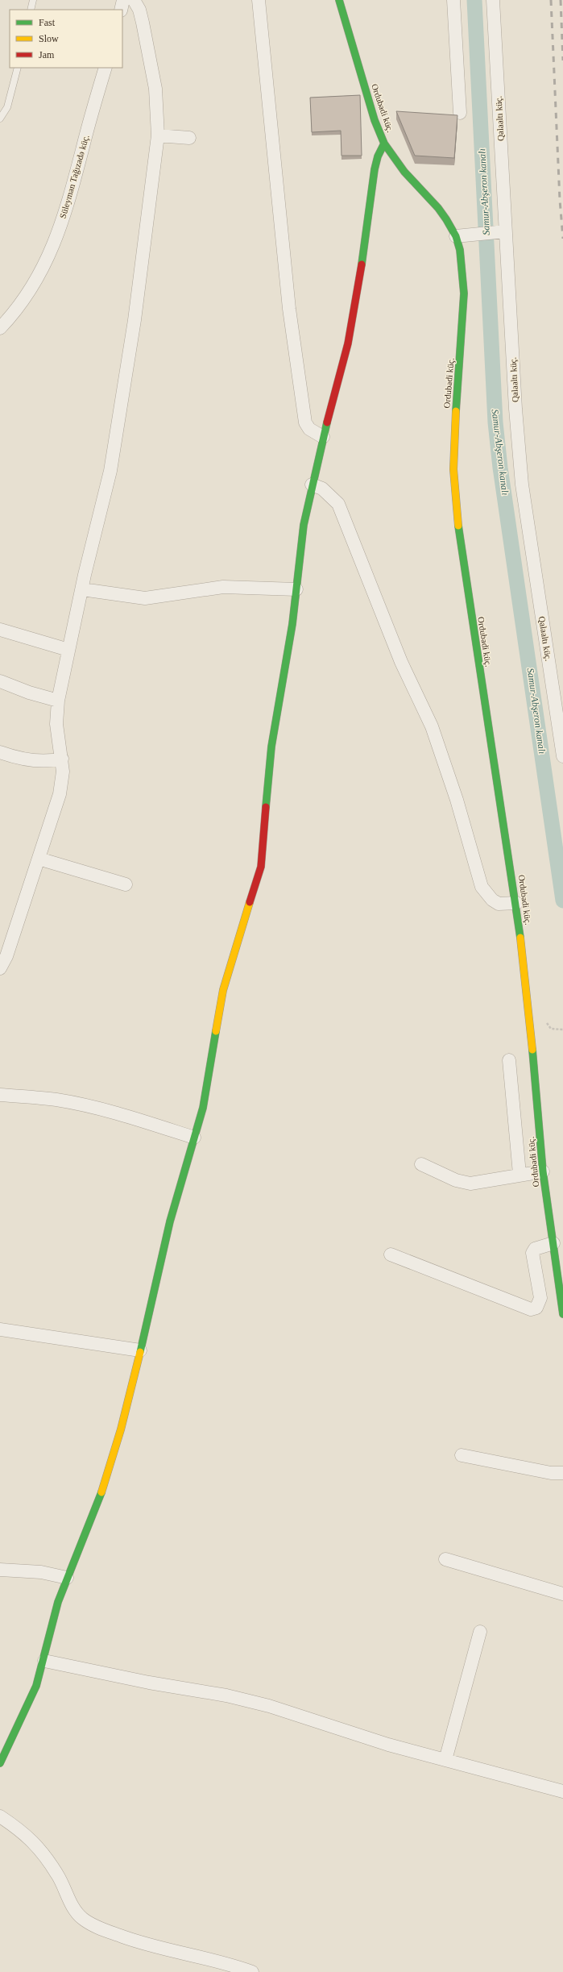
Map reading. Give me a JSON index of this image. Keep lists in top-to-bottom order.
{
  "streets": {
    "street": ["Ordubadi küç.", "Qalaaltı küç.", "Süleyman Tağızadə küç."]
  },
  "water": ["Samur-Abşeron kanalı"],
  "legend": ["Fast", "Slow", "Jam"]
}
